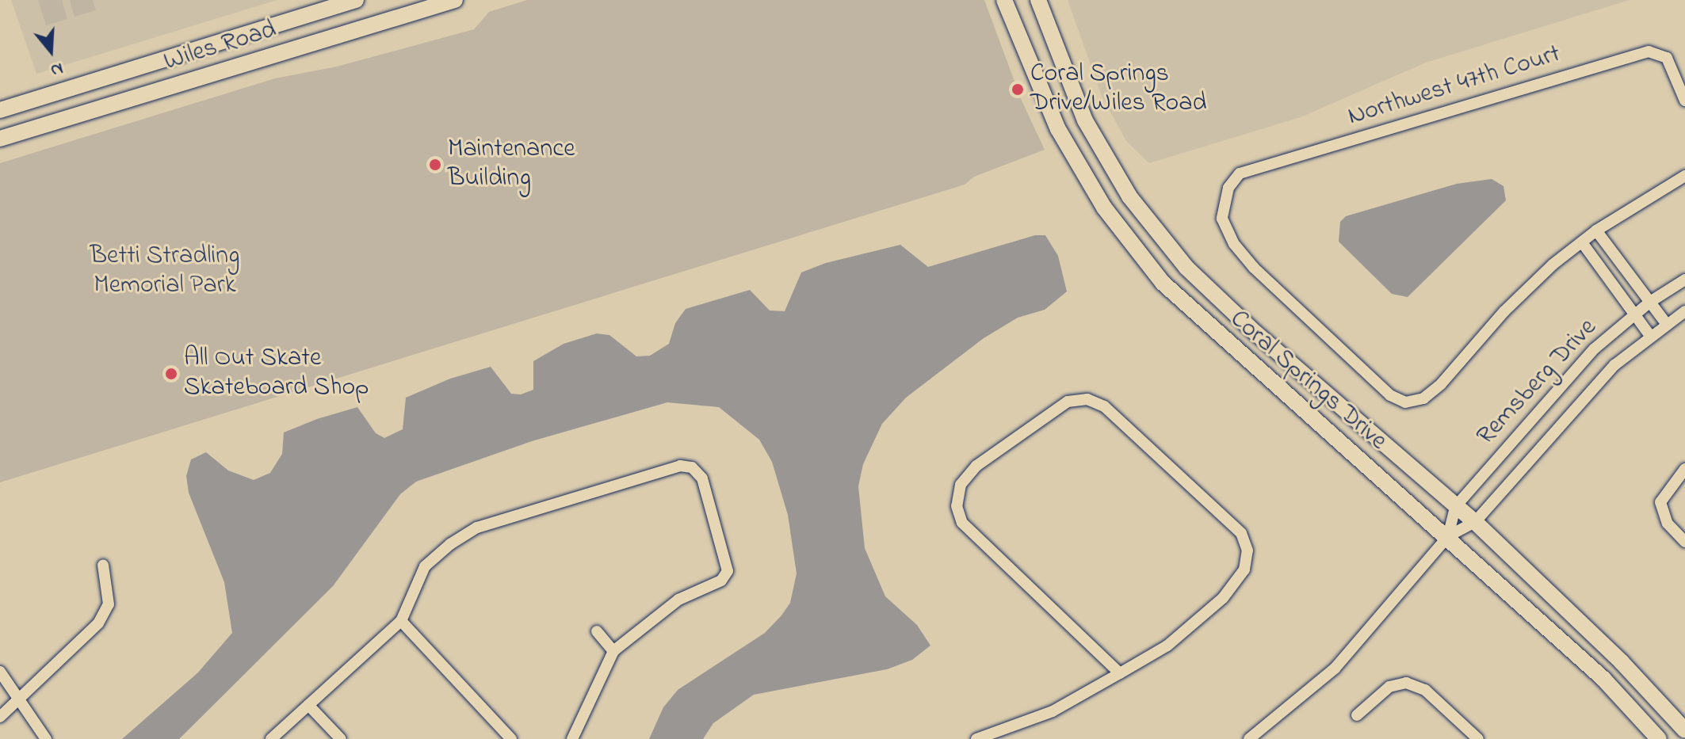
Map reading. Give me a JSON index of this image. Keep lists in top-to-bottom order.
{
  "streets": {
    "main road": ["Wiles Road", "Coral Springs Drive"],
    "street": ["Northwest 47th Court", "Remsberg Drive"]
  },
  "crossings": [
    ["Coral Springs Drive", "Remsberg Drive"]
  ],
  "parks": ["Betti Stradling Memorial Park"],
  "places": ["Coral Springs Drive/Wiles Road", "Maintenance Building", "All Out Skate Skateboard Shop"],
  "north": "bottom"
}
